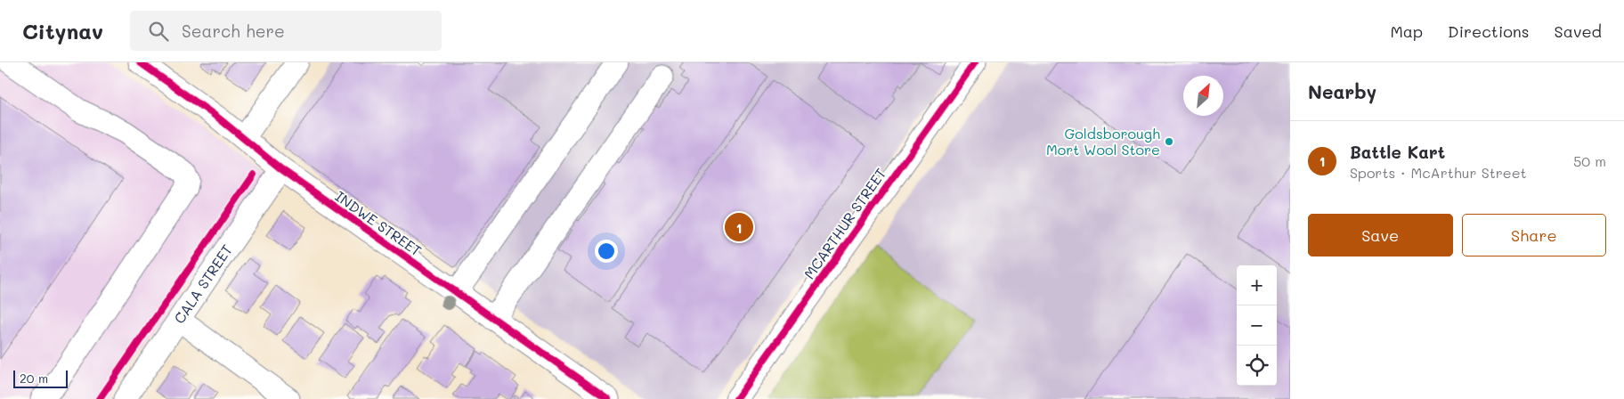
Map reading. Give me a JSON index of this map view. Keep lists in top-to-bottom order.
{
  "streets": {
    "street": ["INDWE STREET", "MCARTHUR STREET", "CALA STREET"]
  },
  "crossings": [
    ["INDWE STREET", "CALA STREET"]
  ],
  "places": ["Goldsborough Mort Wool Store"],
  "scale_bar": "20 m",
  "north": "top right",
  "page": {
    "header": "Citynav",
    "search": "Search here",
    "nav": ["Map", "Directions", "Saved"],
    "heading": "Nearby",
    "list": [
      {
        "mark": "1",
        "name": "Battle Kart",
        "note": "Sports · McArthur Street",
        "value": "50 m"
      }
    ],
    "buttons": ["Save", "Share"],
    "pins": "1",
    "map_buttons": ["+", "−"],
    "scale": "20 m"
  }
}
